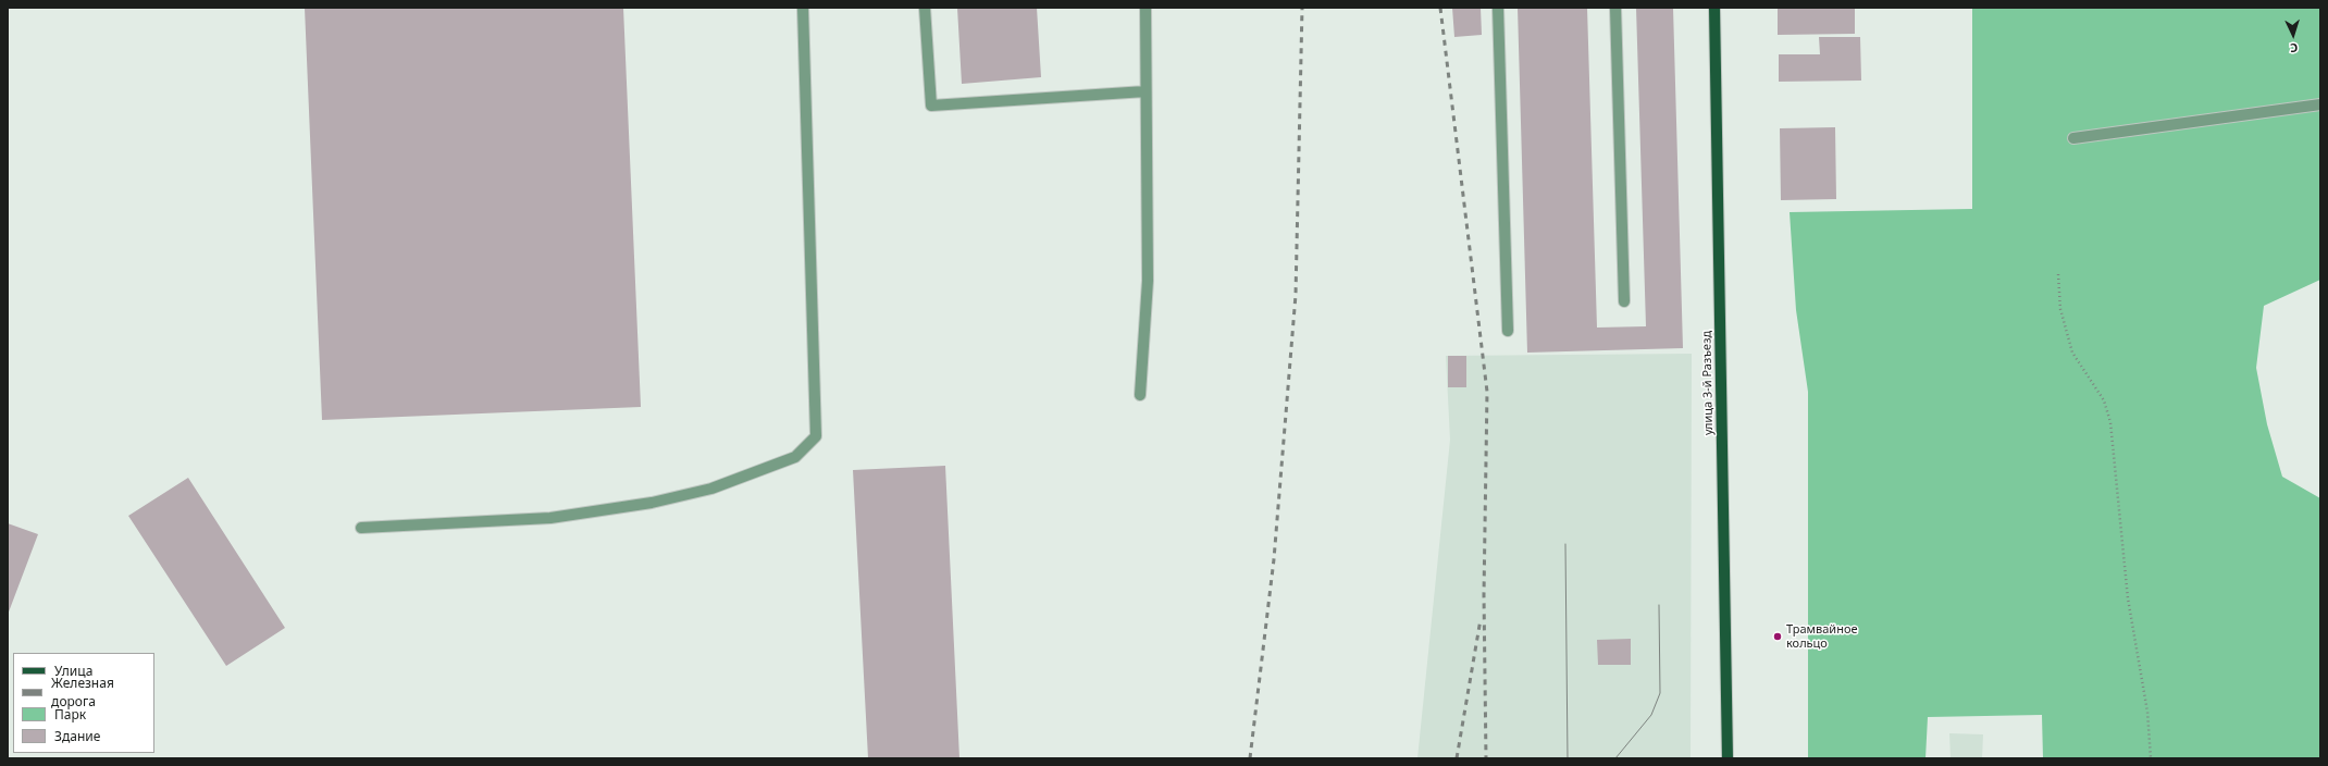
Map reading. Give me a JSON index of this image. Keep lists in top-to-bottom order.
{
  "streets": {
    "main road": ["улица 3-й Разъезд"]
  },
  "places": ["Трамвайное кольцо"],
  "legend": [
    "Улица",
    "Железная дорога",
    "Парк",
    "Здание"
  ],
  "north": "bottom"
}
